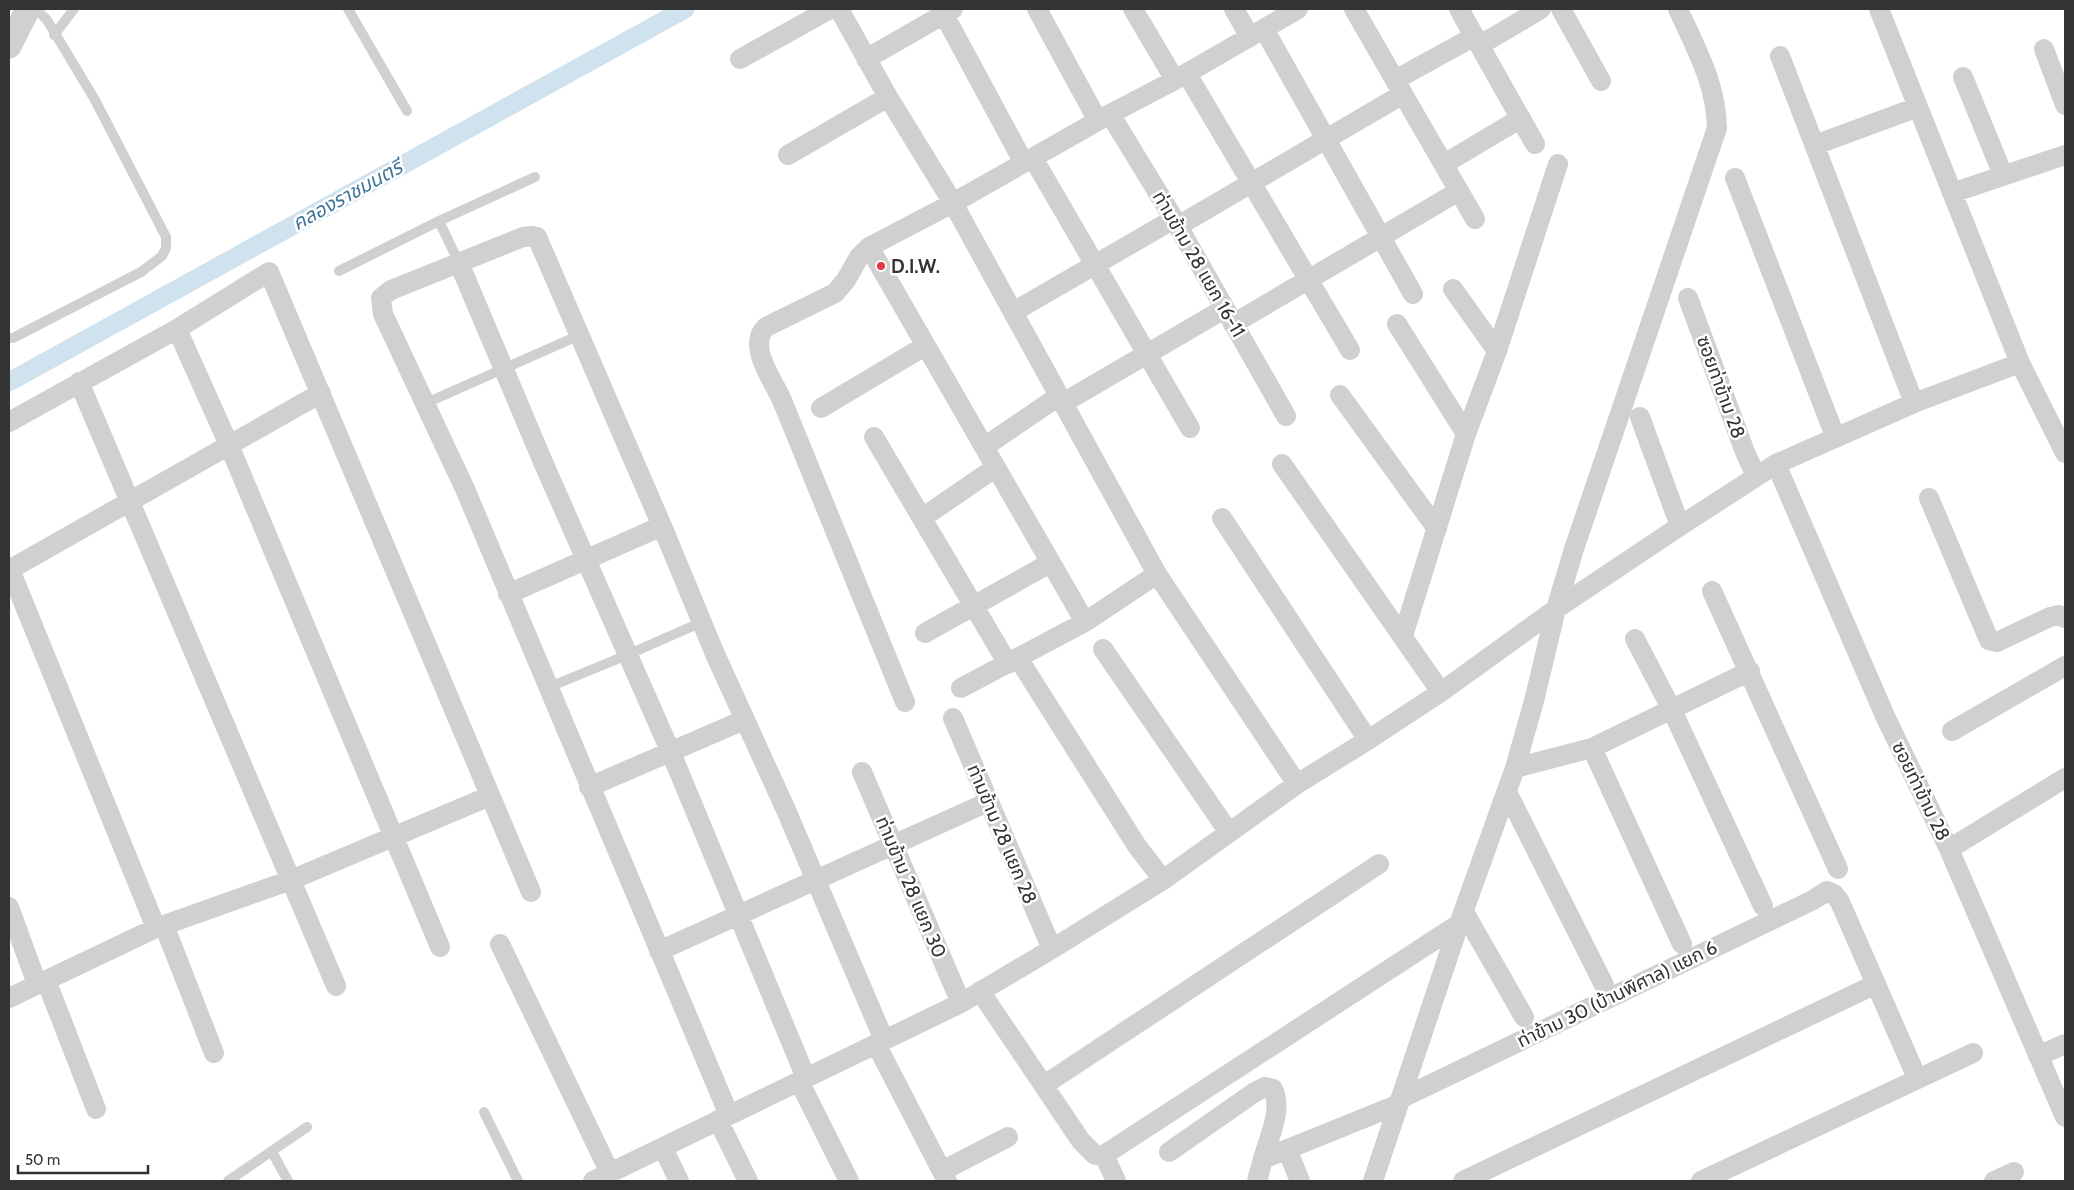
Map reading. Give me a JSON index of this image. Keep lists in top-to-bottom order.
{
  "streets": {
    "street": [
      "ท่ามข้าม 28 แยก 16-11",
      "ซอยท่าข้าม 28",
      "ท่ามข้าม 28 แยก 28",
      "ท่ามข้าม 28 แยก 30",
      "ท่าข้าม 30 (บ้านพิศาล) แยก 6"
    ]
  },
  "water": ["คลองราชมนตรี"],
  "places": ["D.I.W."],
  "scale_bar": "50 m"
}
